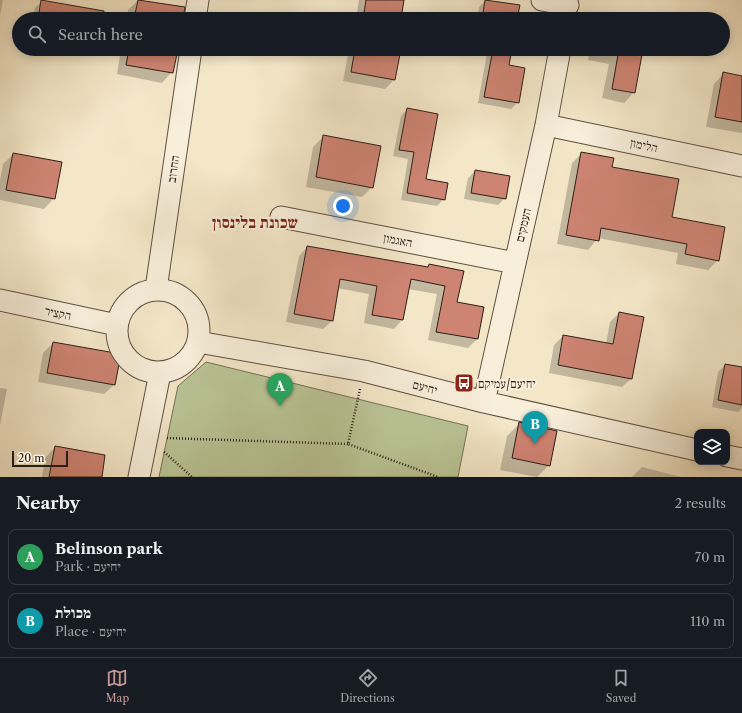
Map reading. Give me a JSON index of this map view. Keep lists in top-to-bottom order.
{
  "streets": {
    "street": [
      "הלימון",
      "החרוב",
      "העמקים",
      "האגמון",
      "הקציר",
      "יחיעם"
    ]
  },
  "crossings": [
    ["הלימון", "העמקים"],
    ["החרוב", "הקציר"],
    ["החרוב", "יחיעם"],
    ["העמקים", "האגמון"],
    ["העמקים", "יחיעם"],
    ["הקציר", "יחיעם"]
  ],
  "districts": ["שכונת בלינסון"],
  "places": {
    "bus stop": ["יחיעם/עמיקם"]
  },
  "scale_bar": "20 m",
  "page": {
    "search": "Search here",
    "pins": ["A", "B"],
    "scale": "20 m",
    "heading": ["Nearby", "2 results"],
    "list": [
      {
        "mark": "A",
        "name": "Belinson park",
        "note": "Park · יחיעם",
        "value": "70 m"
      },
      {
        "mark": "B",
        "name": "מכולת",
        "note": "Place · יחיעם",
        "value": "110 m"
      }
    ],
    "nav": ["Map", "Directions", "Saved"]
  }
}
